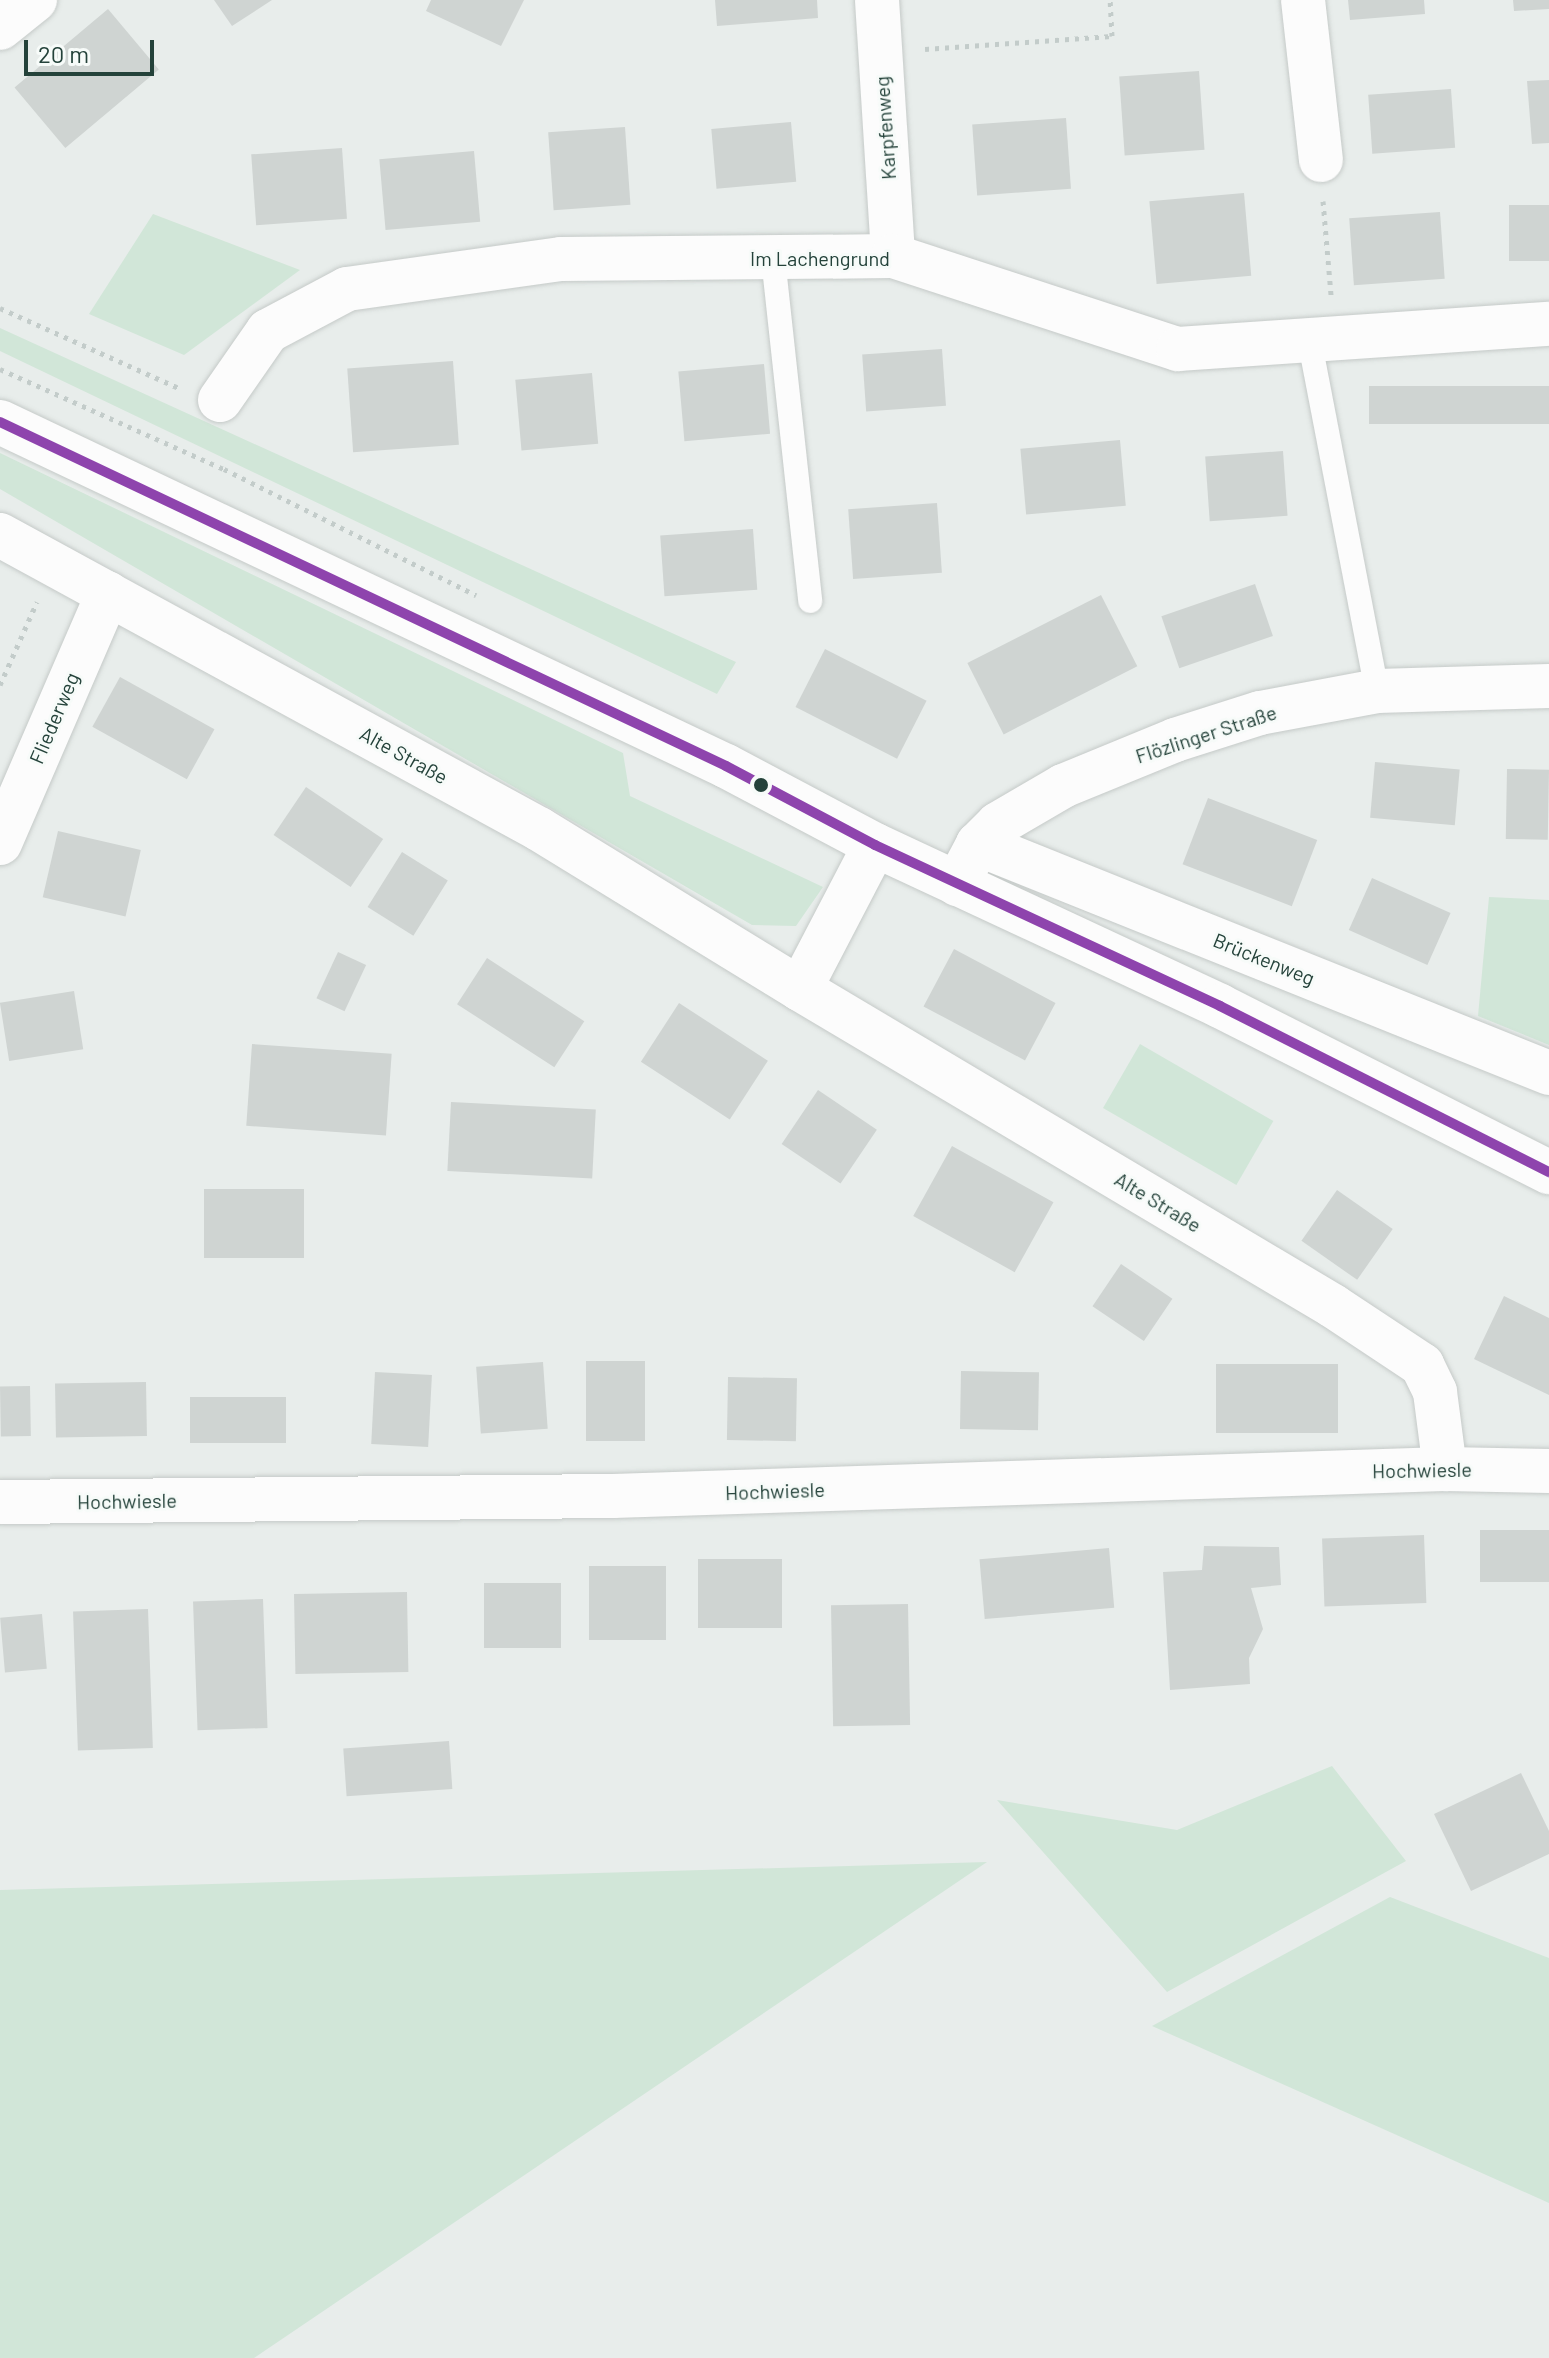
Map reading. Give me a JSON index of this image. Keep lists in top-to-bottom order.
{
  "streets": {
    "street": [
      "Karpfenweg",
      "Im Lachengrund",
      "Fliederweg",
      "Flözlinger Straße",
      "Alte Straße",
      "Brückenweg",
      "Hochwiesle"
    ]
  },
  "crossings": [
    ["Karpfenweg", "Im Lachengrund"],
    ["Fliederweg", "Alte Straße"],
    ["Flözlinger Straße", "Brückenweg"],
    ["Alte Straße", "Hochwiesle"]
  ],
  "scale_bar": "20 m"
}
